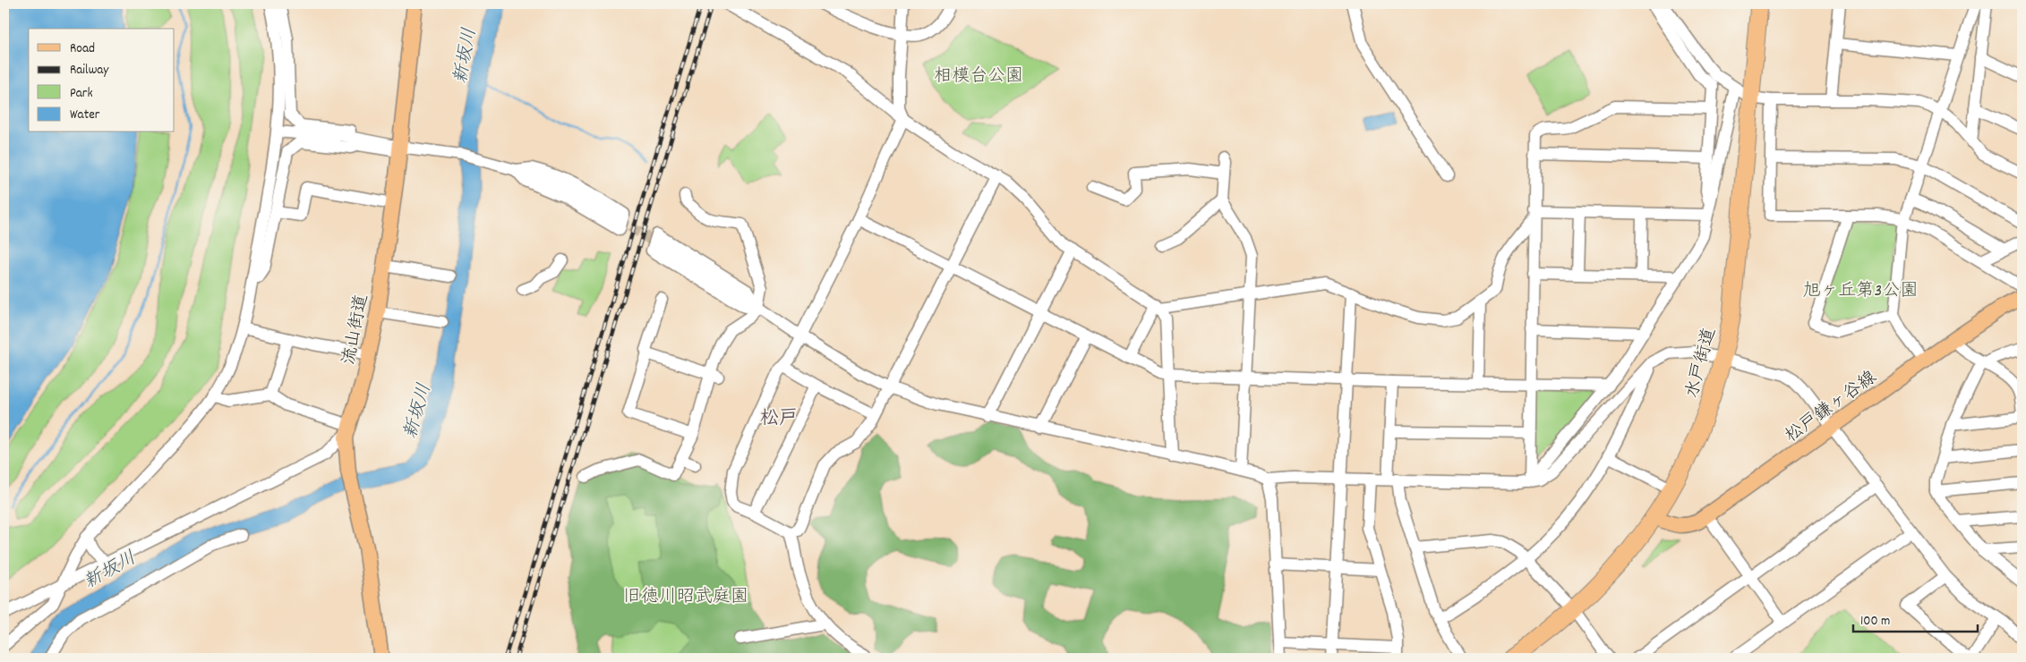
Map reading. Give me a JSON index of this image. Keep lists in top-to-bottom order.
{
  "streets": {
    "highway": ["水戸街道"],
    "main road": ["流山街道", "松戸鎌ヶ谷線"]
  },
  "crossings": [
    ["水戸街道", "松戸鎌ヶ谷線"]
  ],
  "districts": ["松戸"],
  "water": ["新坂川"],
  "parks": ["相模台公園", "旭ヶ丘第3公園", "旧徳川昭武庭園"],
  "legend": [
    "Road",
    "Railway",
    "Park",
    "Water"
  ],
  "scale_bar": "100 m"
}
